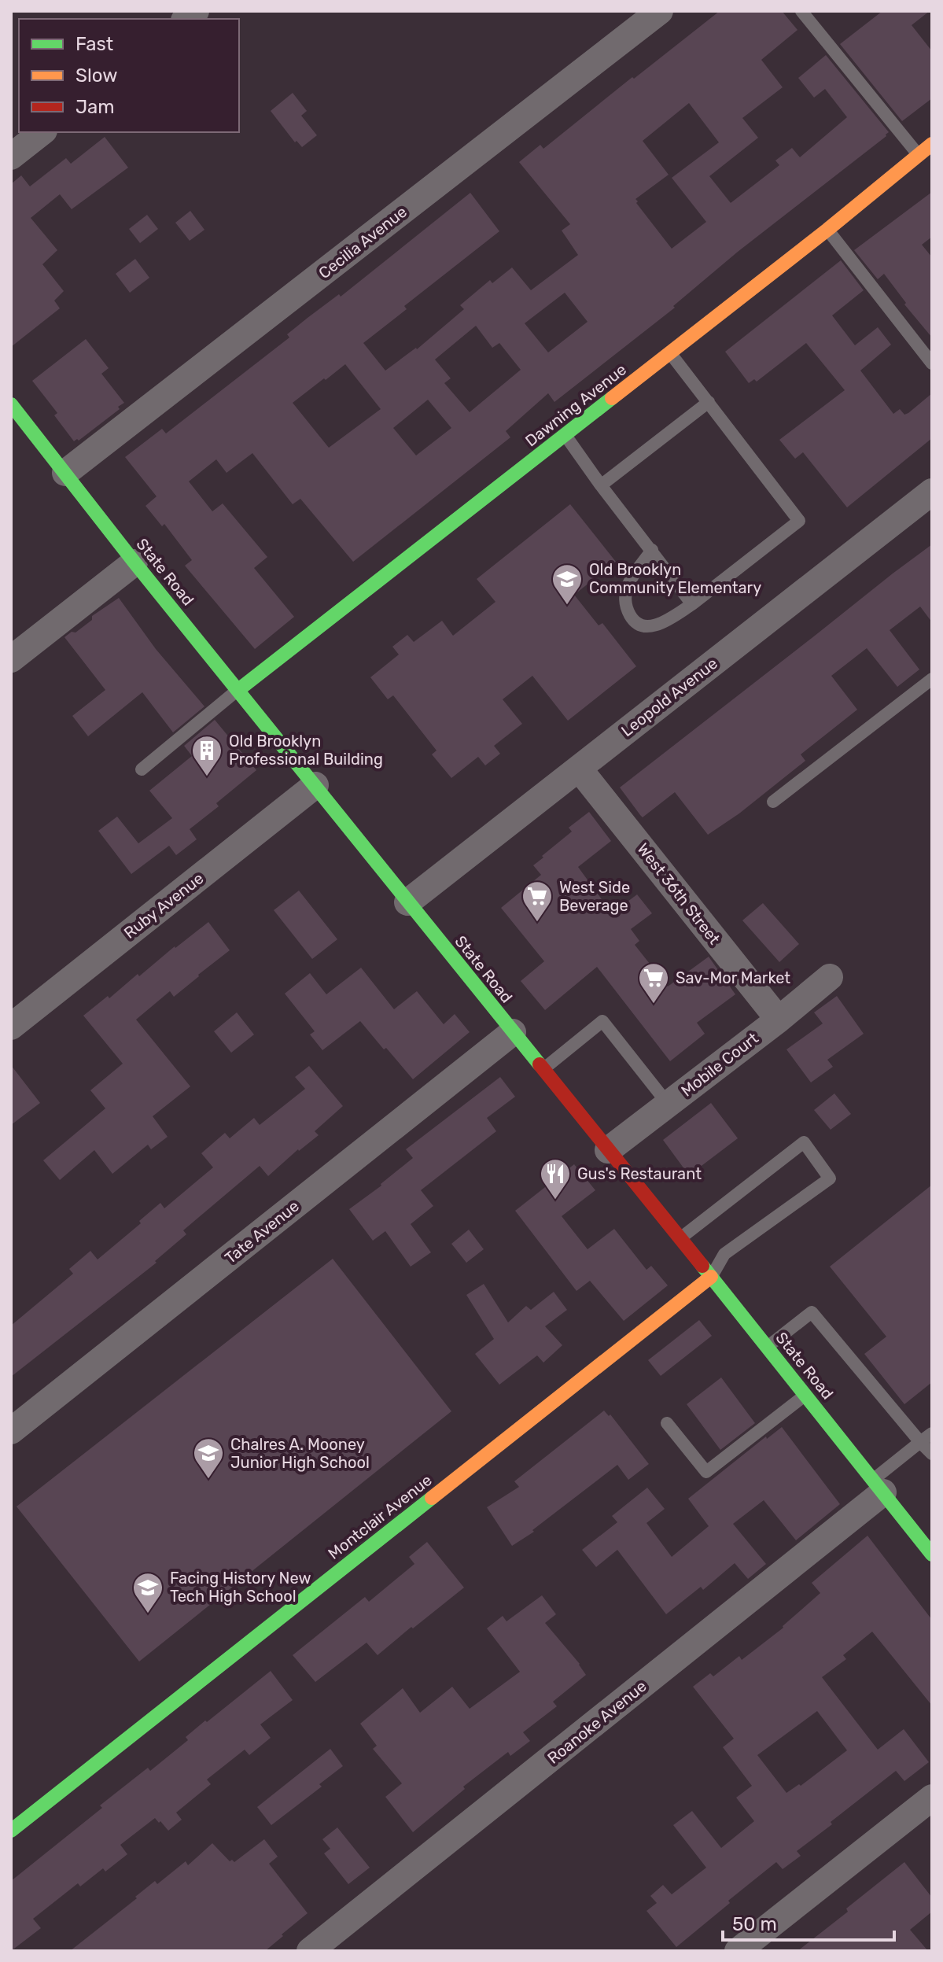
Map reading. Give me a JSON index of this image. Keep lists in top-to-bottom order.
{
  "streets": {
    "street": [
      "Cecilia Avenue",
      "Dawning Avenue",
      "State Road",
      "Leopold Avenue",
      "West 36th Street",
      "Ruby Avenue",
      "Mobile Court",
      "Tate Avenue",
      "Montclair Avenue",
      "Roanoke Avenue"
    ]
  },
  "crossings": [
    ["Cecilia Avenue", "State Road"],
    ["Dawning Avenue", "State Road"],
    ["State Road", "Leopold Avenue"],
    ["State Road", "Ruby Avenue"],
    ["State Road", "Mobile Court"],
    ["State Road", "Tate Avenue"],
    ["State Road", "Montclair Avenue"],
    ["State Road", "Roanoke Avenue"],
    ["Leopold Avenue", "West 36th Street"],
    ["West 36th Street", "Mobile Court"]
  ],
  "places": {
    "school or university": ["Old Brooklyn Community Elementary", "Chalres A. Mooney Junior High School", "Facing History New Tech High School"],
    "building": ["Old Brooklyn Professional Building"],
    "supermarket": ["West Side Beverage", "Sav-Mor Market"],
    "restaurant": ["Gus's Restaurant"]
  },
  "legend": ["Fast", "Slow", "Jam"],
  "scale_bar": "50 m"
}
